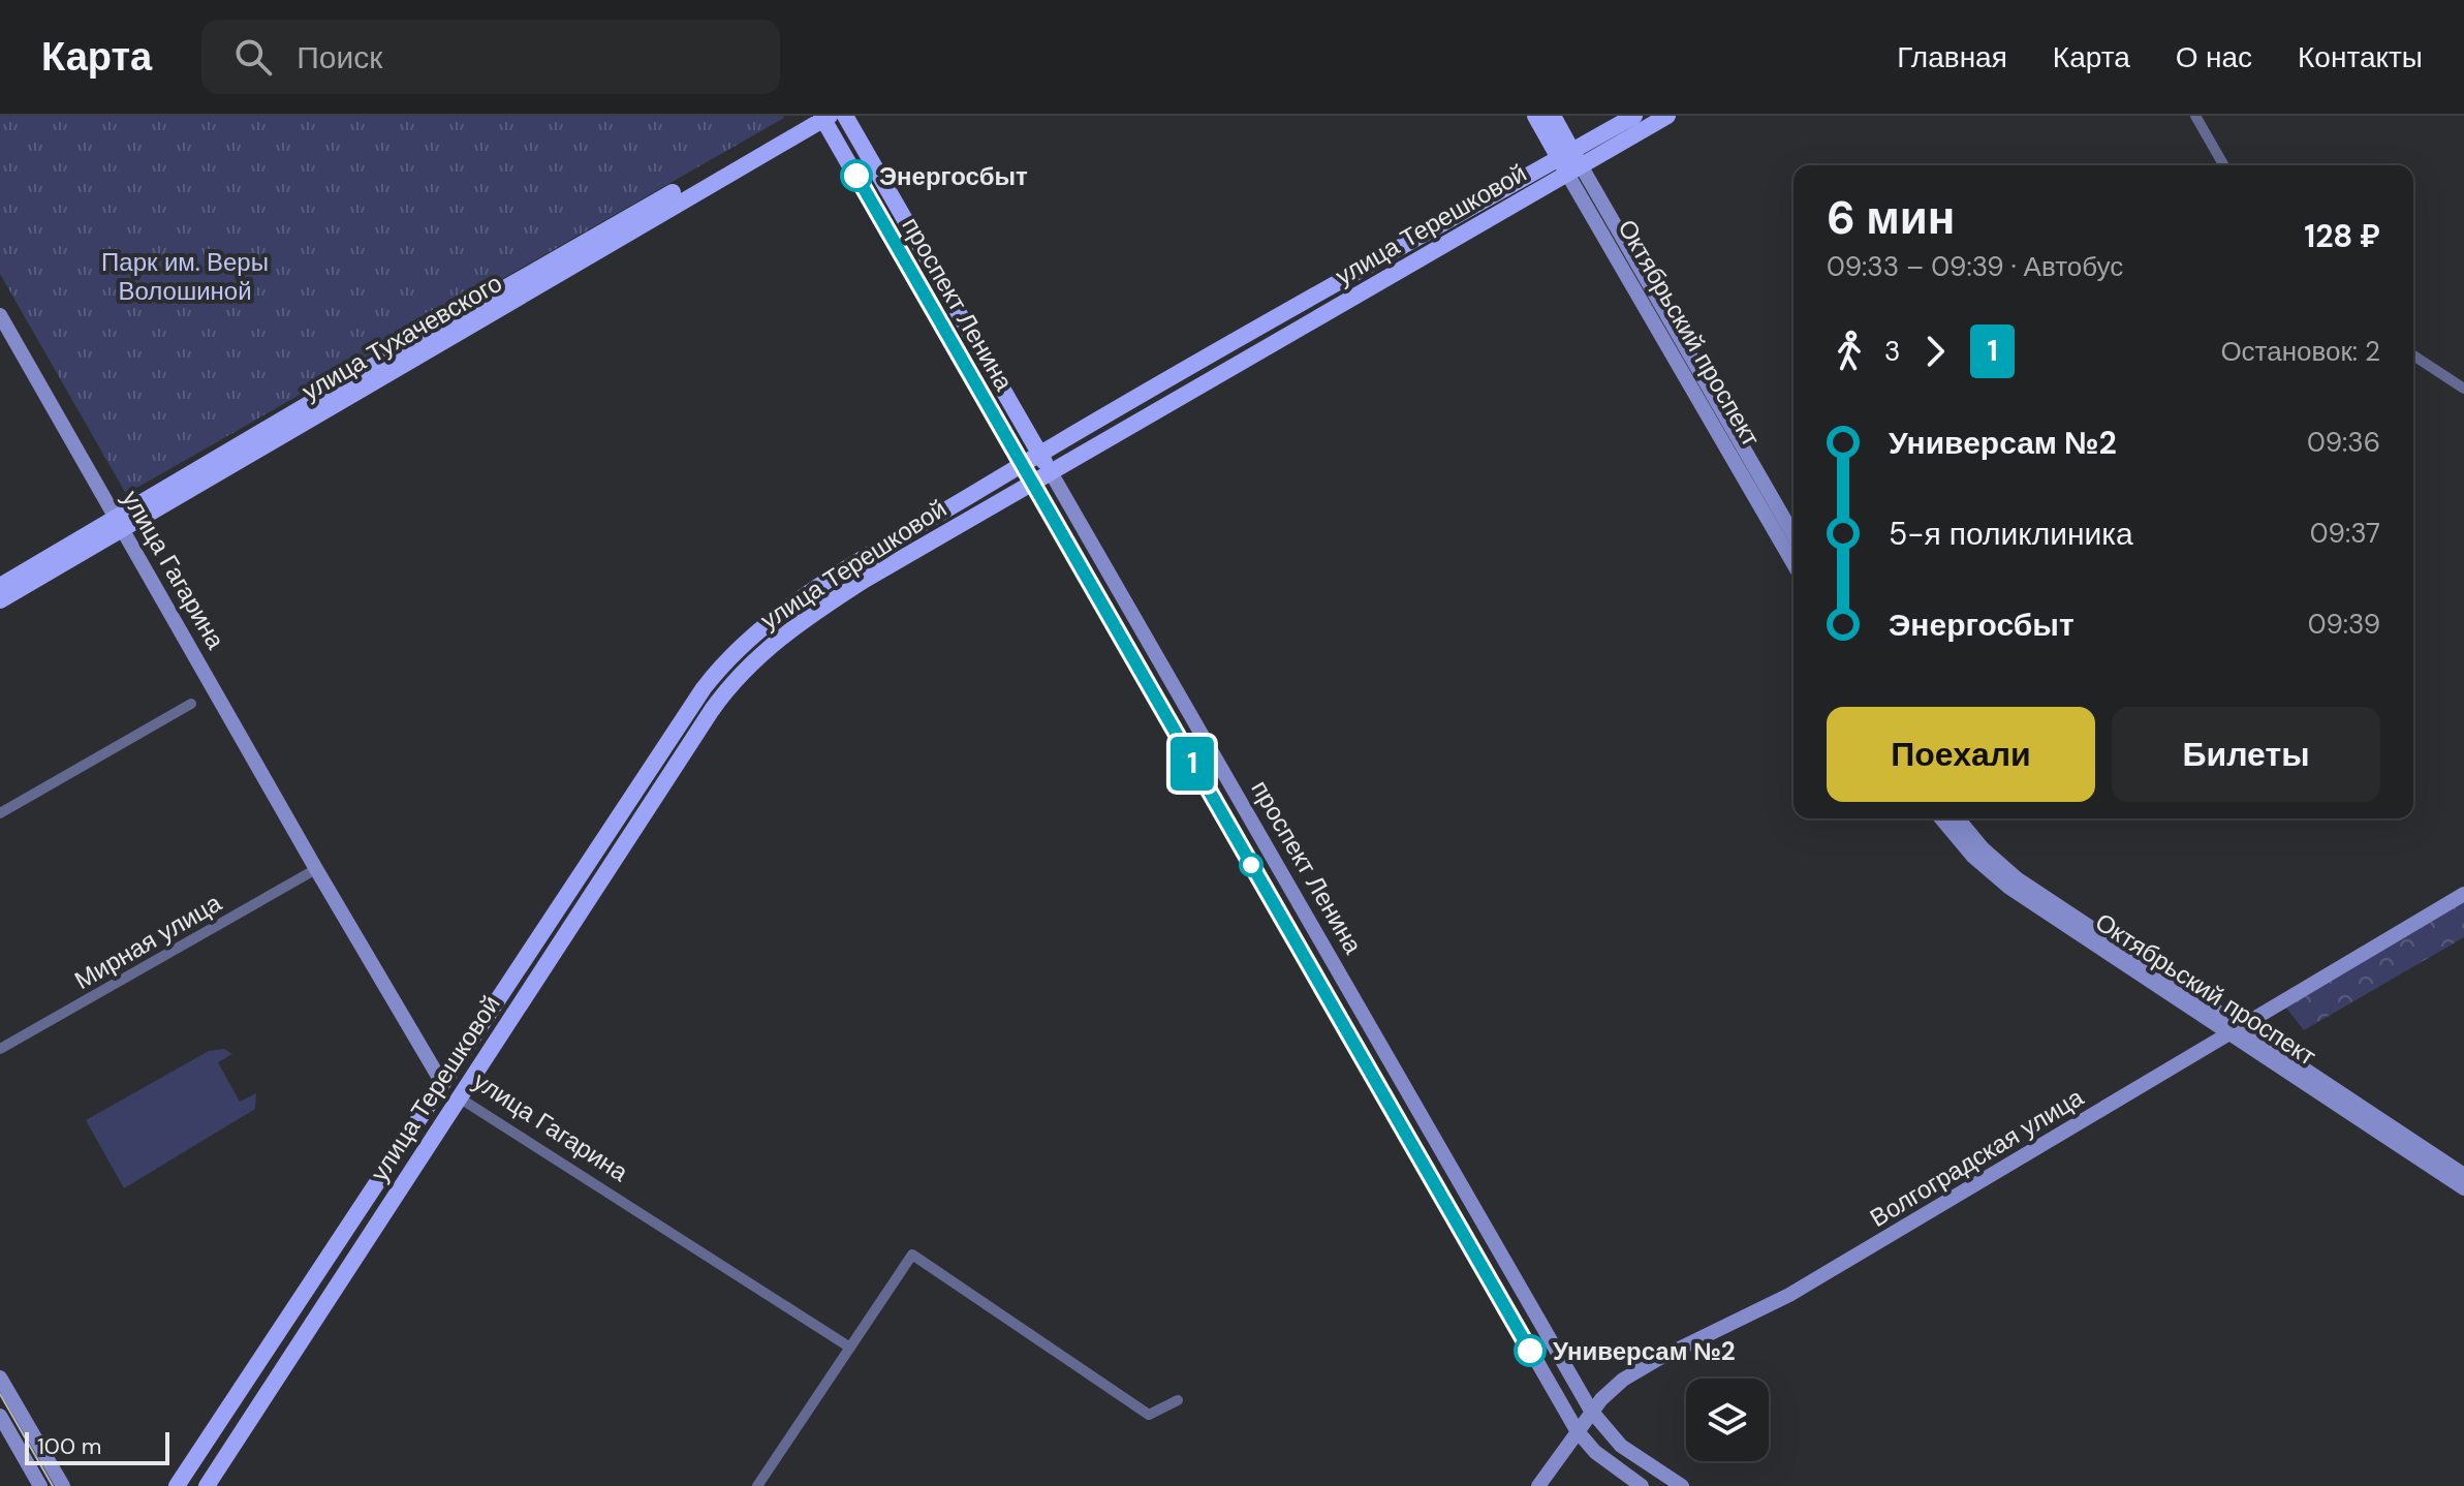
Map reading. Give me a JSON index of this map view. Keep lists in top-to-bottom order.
{
  "streets": {
    "main road": [
      "улица Терешковой",
      "проспект Ленина",
      "Октябрьский проспект",
      "улица Тухачевского",
      "улица Гагарина",
      "Волгоградская улица"
    ],
    "street": ["Мирная улица"]
  },
  "crossings": [
    ["улица Терешковой", "проспект Ленина"],
    ["улица Терешковой", "Октябрьский проспект"],
    ["улица Терешковой", "улица Гагарина"],
    ["проспект Ленина", "улица Тухачевского"],
    ["проспект Ленина", "Волгоградская улица"],
    ["Октябрьский проспект", "Волгоградская улица"],
    ["улица Тухачевского", "улица Гагарина"],
    ["улица Гагарина", "Мирная улица"]
  ],
  "parks": ["Парк им. Веры Волошиной"],
  "places": ["Энергосбыт", "Универсам №2"],
  "lines": ["bus line 1"],
  "scale_bar": "100 m",
  "page": {
    "header": "Карта",
    "search": "Поиск",
    "nav": [
      "Главная",
      "Карта",
      "О нас",
      "Контакты"
    ],
    "on_map": "1",
    "heading": ["6 мин", "09:33 – 09:39 · Автобус", "128 ₽"],
    "legs": ["3", "1", "Остановок: 2"],
    "list": [
      {
        "name": "Универсам №2",
        "value": "09:36"
      },
      {
        "name": "5-я поликлиника",
        "value": "09:37"
      },
      {
        "name": "Энергосбыт",
        "value": "09:39"
      }
    ],
    "buttons": ["Поехали", "Билеты"],
    "scale": "100 m"
  }
}
